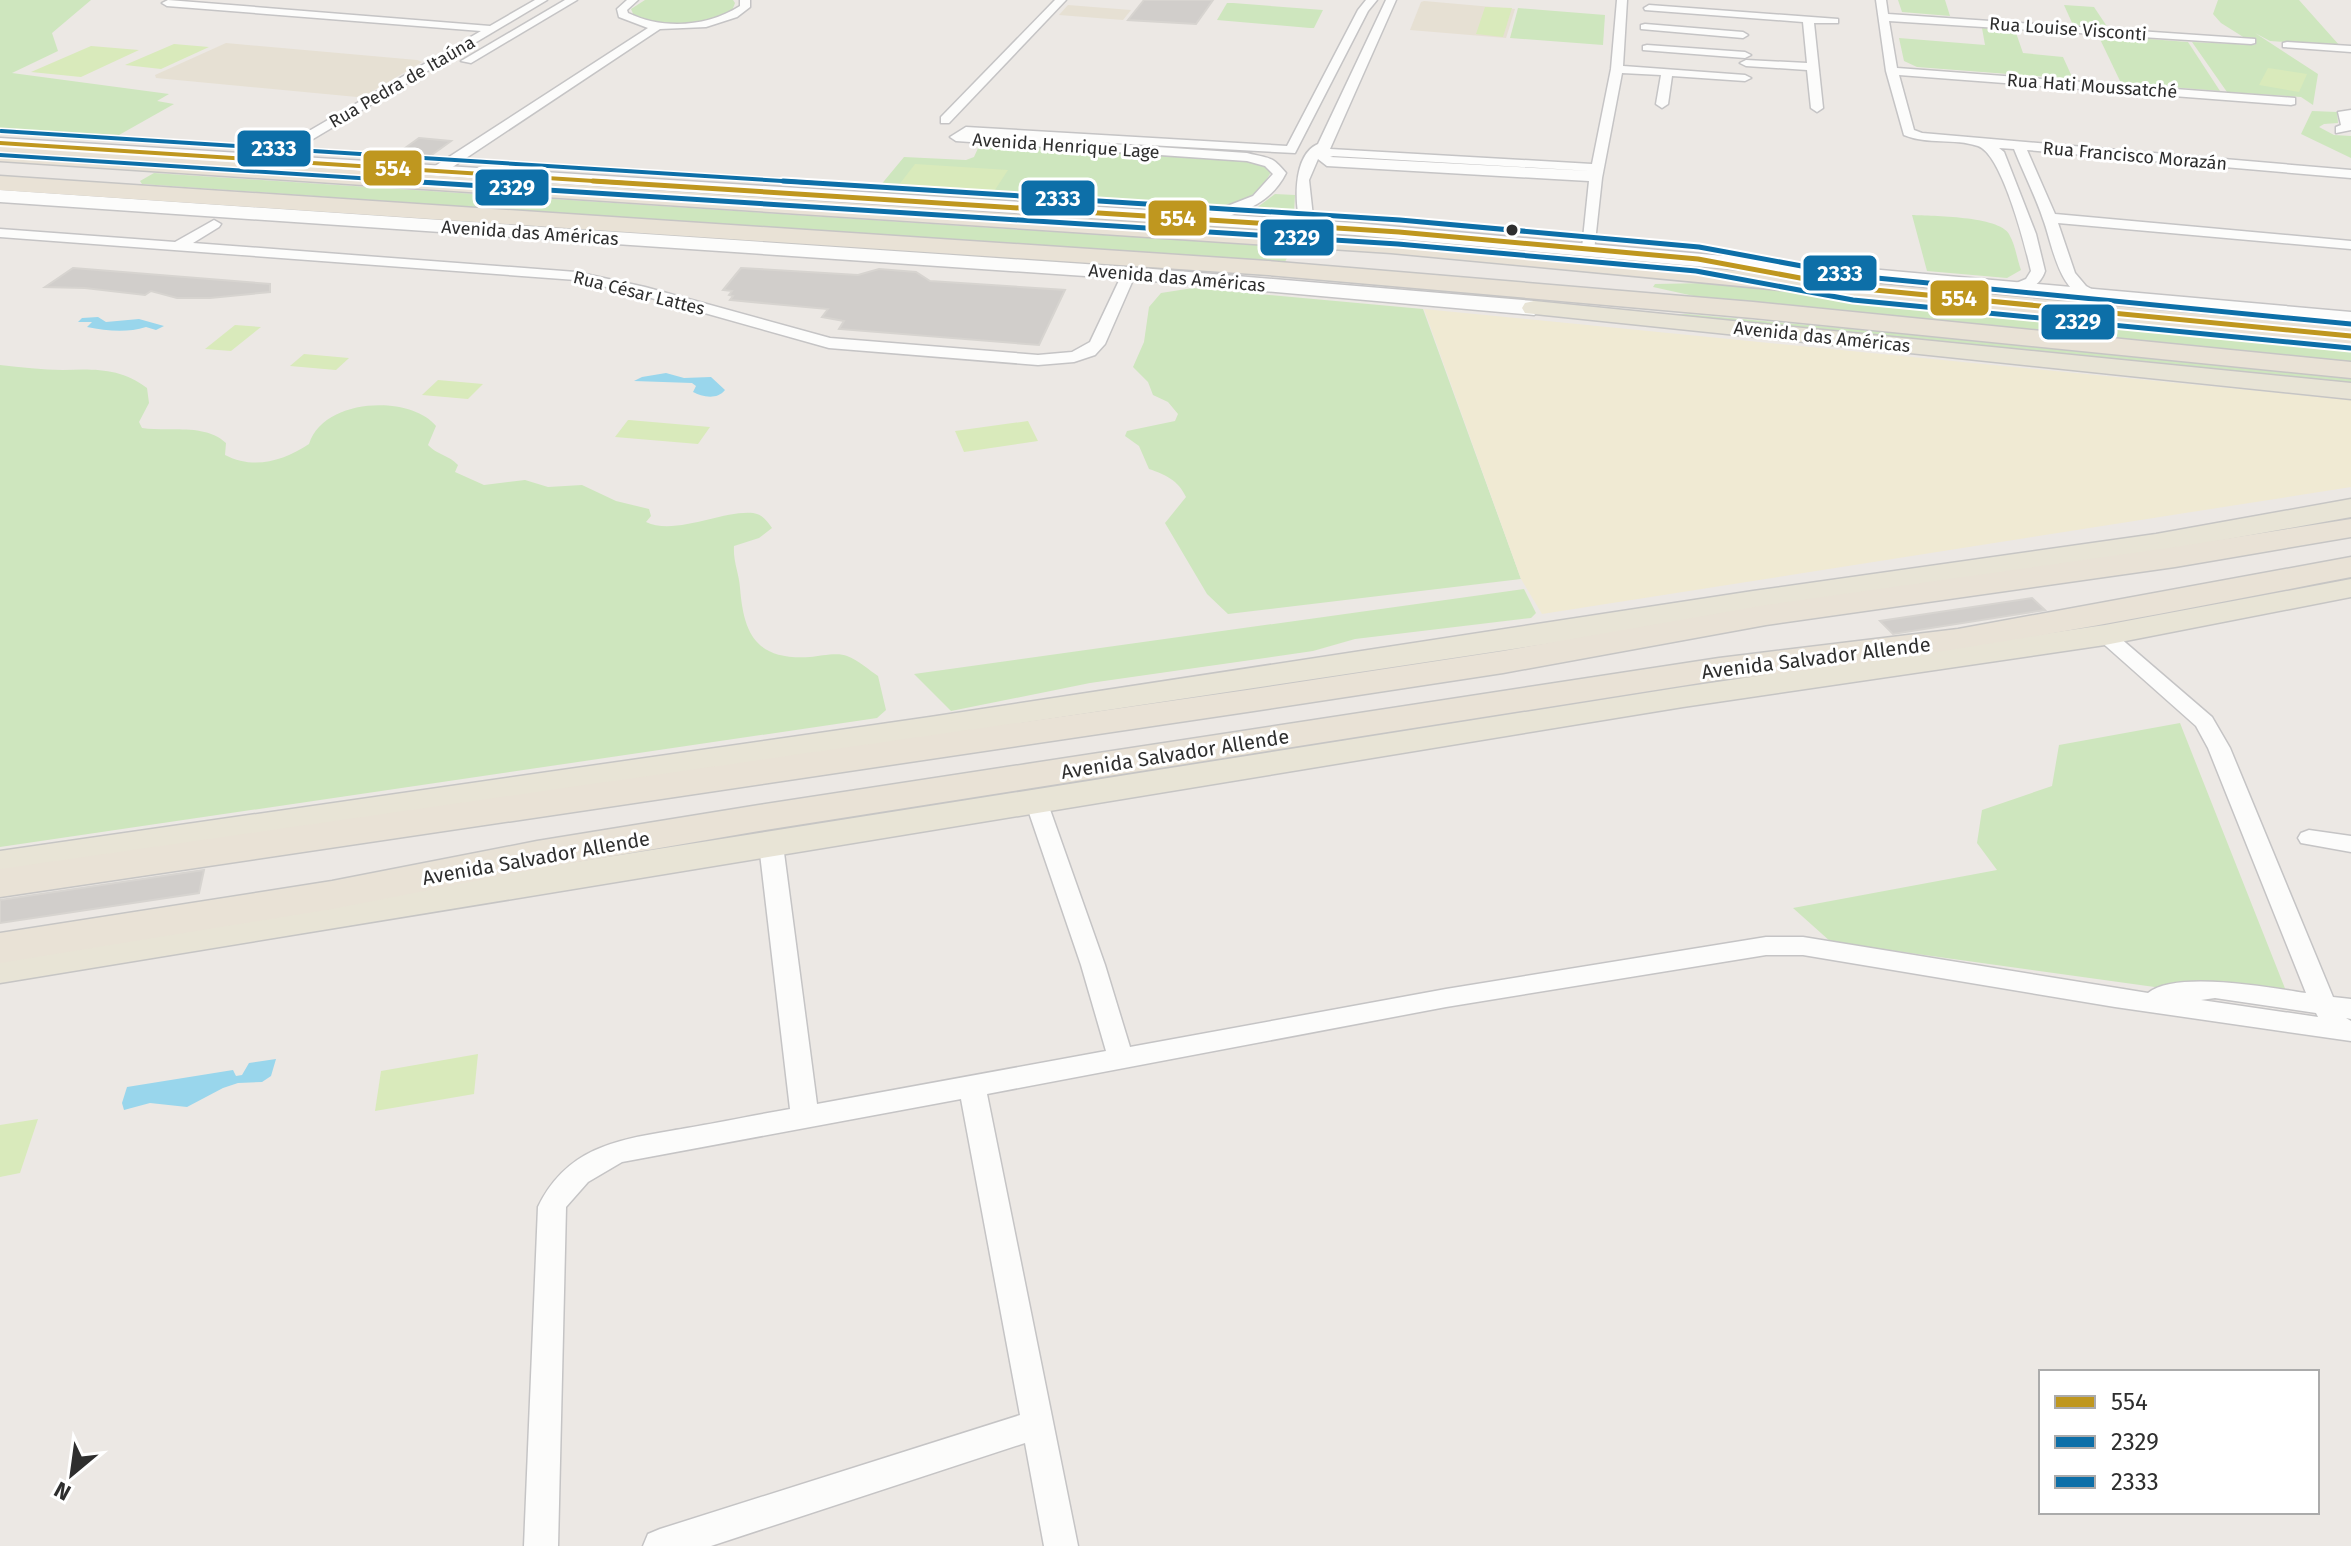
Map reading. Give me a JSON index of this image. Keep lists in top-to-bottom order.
{
  "streets": {
    "highway": ["Avenida das Américas", "Avenida Salvador Allende"],
    "street": [
      "Rua Louise Visconti",
      "Rua Pedra de Itaúna",
      "Rua Hati Moussatché",
      "Avenida Henrique Lage",
      "Rua Francisco Morazán",
      "Rua César Lattes"
    ]
  },
  "crossings": [
    ["Rua Hati Moussatché", "Rua Francisco Morazán"],
    ["Avenida das Américas", "Rua César Lattes"]
  ],
  "lines": ["transit line 2333", "transit line 554", "transit line 2329"],
  "legend": ["554", "2329", "2333"],
  "north": "bottom left"
}
